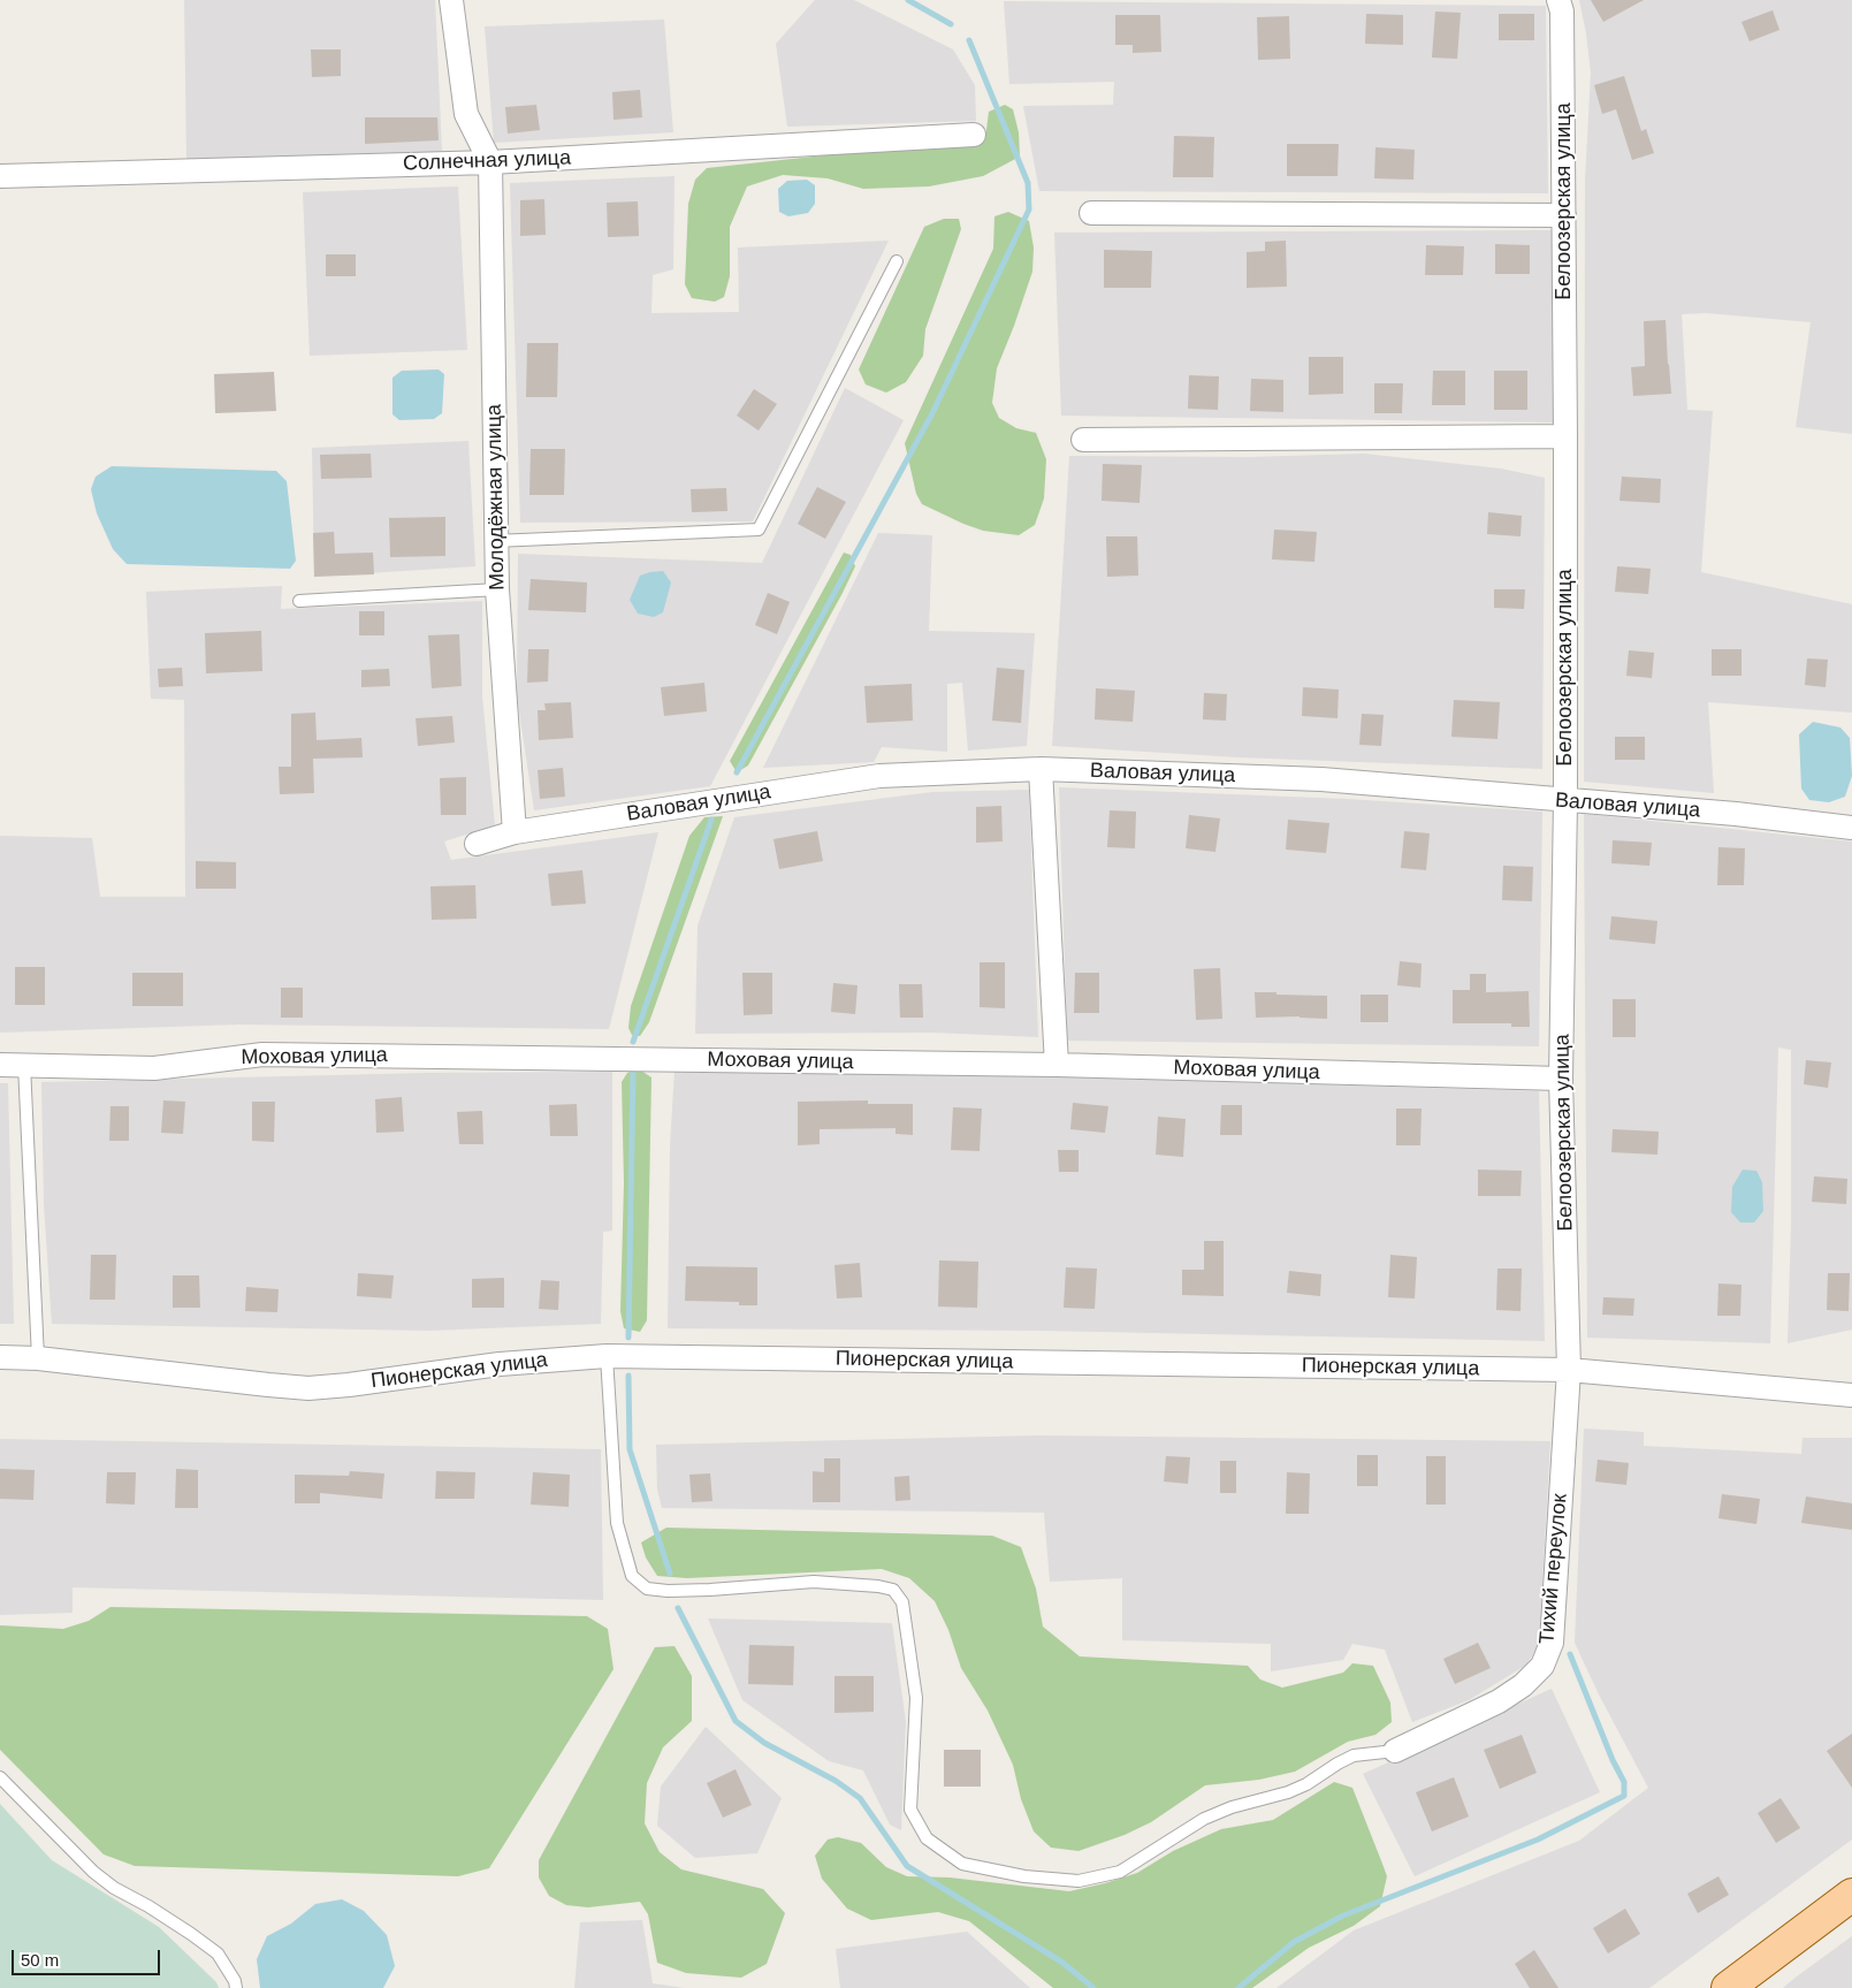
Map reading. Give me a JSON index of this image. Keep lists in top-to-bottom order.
{
  "streets": {
    "street": [
      "Солнечная улица",
      "Белоозерская улица",
      "Молодёжная улица",
      "Валовая улица",
      "Моховая улица",
      "Пионерская улица",
      "Тихий переулок"
    ]
  },
  "crossings": [
    ["Солнечная улица", "Молодёжная улица"],
    ["Белоозерская улица", "Валовая улица"],
    ["Белоозерская улица", "Моховая улица"],
    ["Белоозерская улица", "Пионерская улица"],
    ["Белоозерская улица", "Тихий переулок"],
    ["Молодёжная улица", "Валовая улица"],
    ["Пионерская улица", "Тихий переулок"]
  ],
  "scale_bar": "50 m"
}
